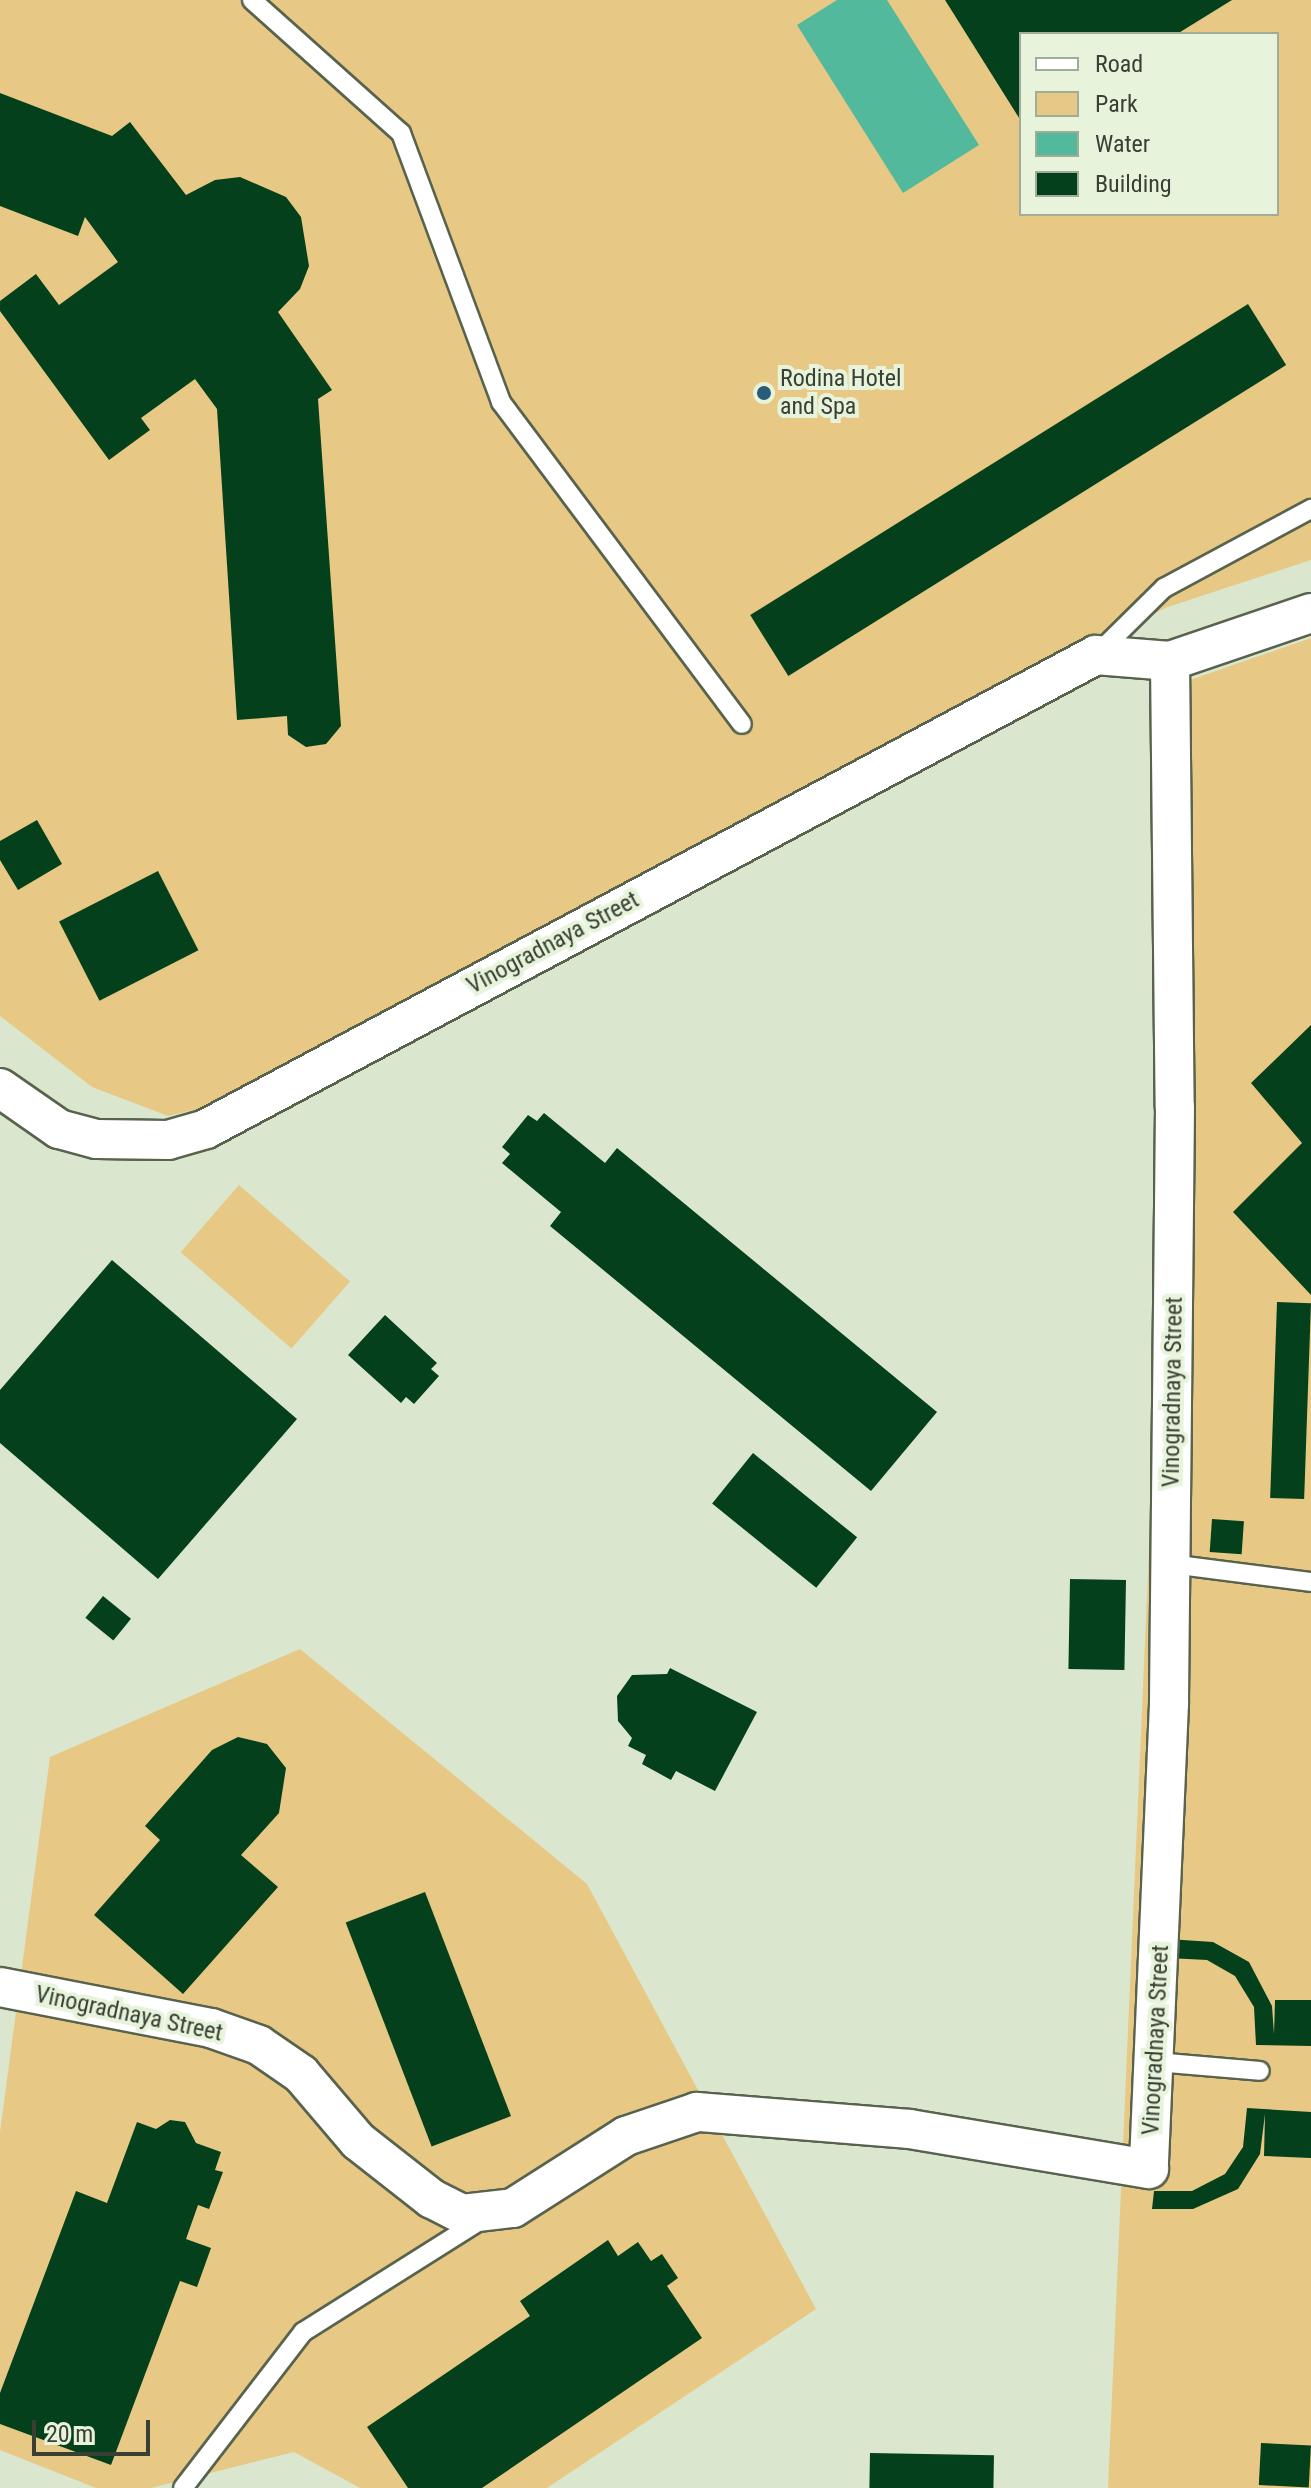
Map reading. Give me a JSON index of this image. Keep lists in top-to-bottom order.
{
  "streets": {
    "street": ["Vinogradnaya Street"]
  },
  "places": ["Rodina Hotel and Spa"],
  "legend": [
    "Road",
    "Park",
    "Water",
    "Building"
  ],
  "scale_bar": "20 m"
}
